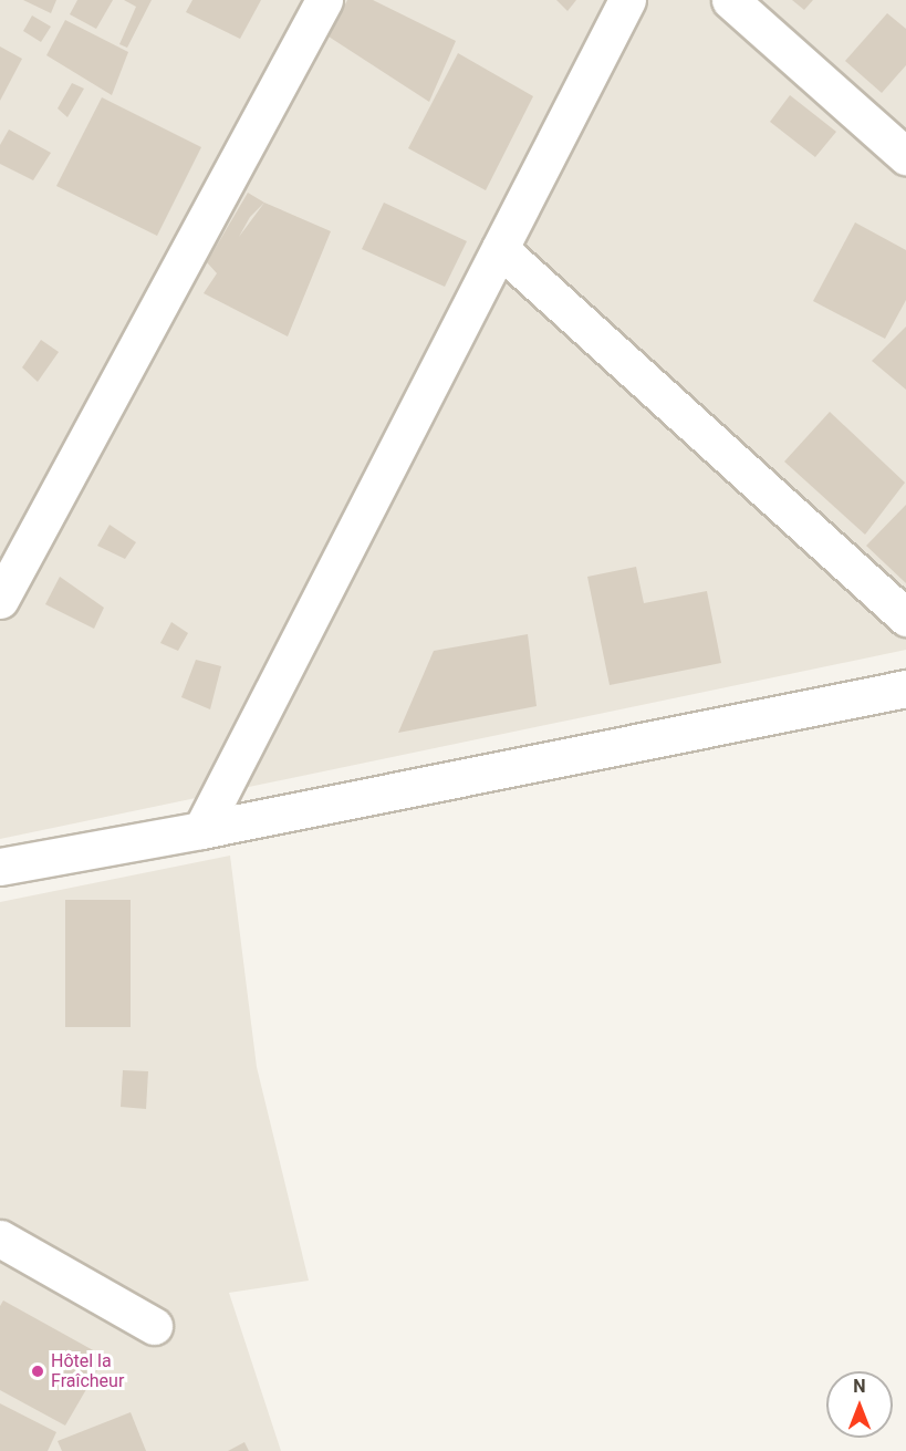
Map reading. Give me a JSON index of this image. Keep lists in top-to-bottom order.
{
  "places": ["Hôtel la Fraîcheur"],
  "north": "top"
}
